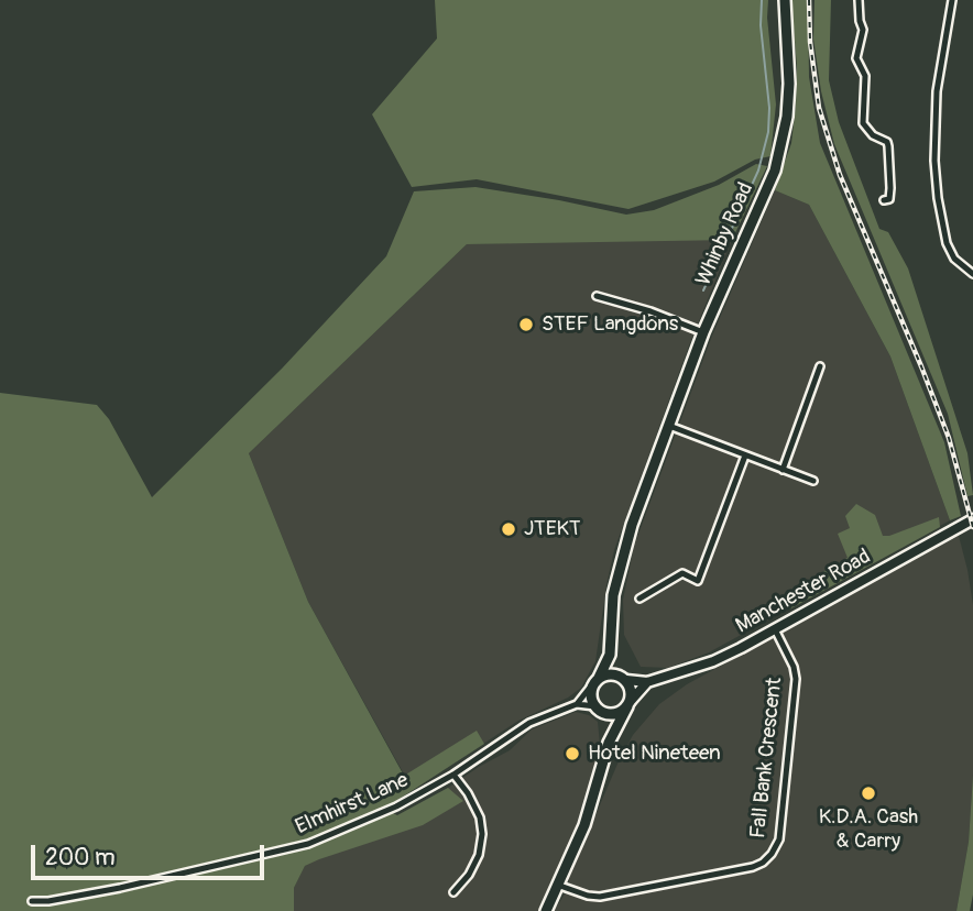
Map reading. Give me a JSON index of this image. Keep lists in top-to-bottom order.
{
  "streets": {
    "highway": ["Whinby Road", "Manchester Road"],
    "street": ["Fall Bank Crescent", "Elmhirst Lane"]
  },
  "crossings": [
    ["Whinby Road", "Manchester Road"],
    ["Whinby Road", "Elmhirst Lane"],
    ["Manchester Road", "Fall Bank Crescent"],
    ["Manchester Road", "Elmhirst Lane"]
  ],
  "places": [
    "STEF Langdons",
    "JTEKT",
    "Hotel Nineteen",
    "K.D.A. Cash & Carry"
  ],
  "scale_bar": "200 m"
}
